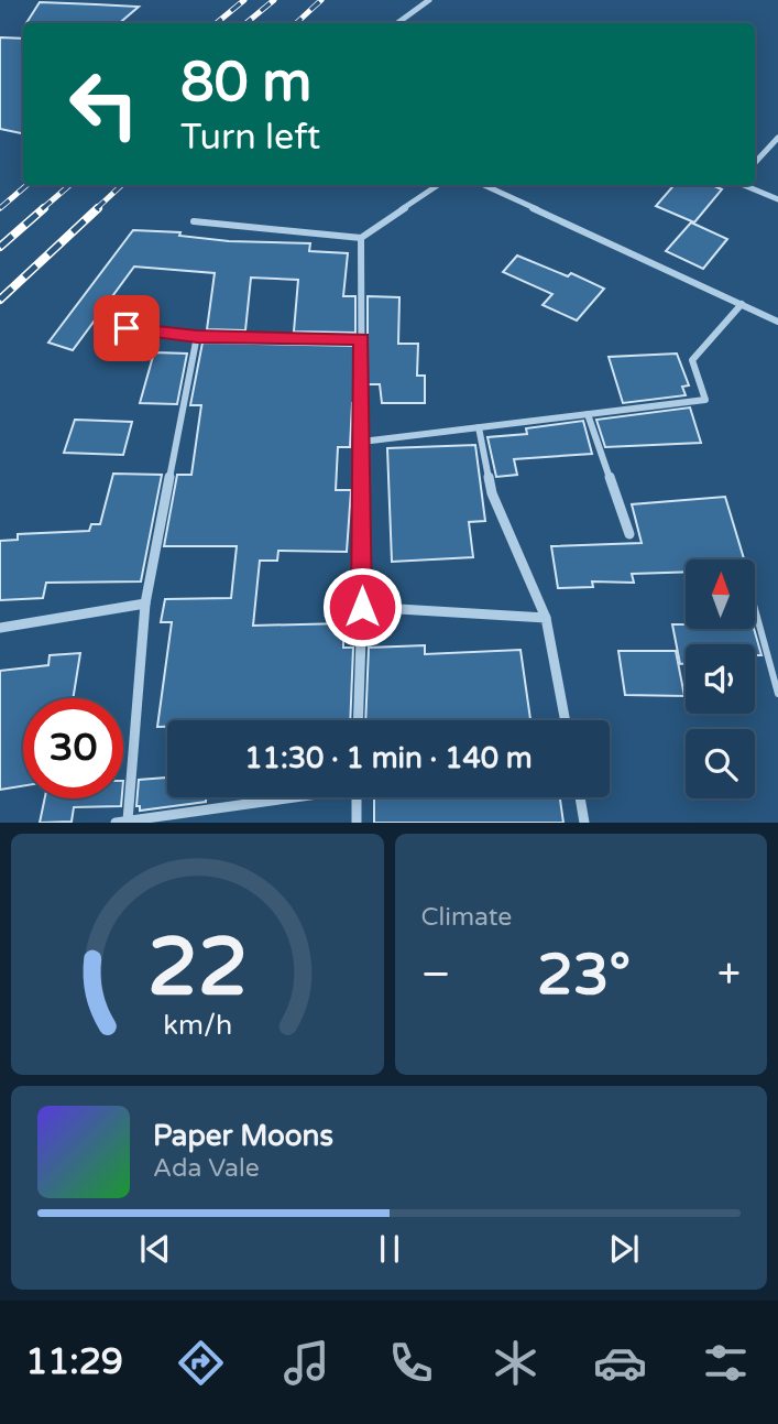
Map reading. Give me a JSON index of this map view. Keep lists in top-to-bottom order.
{
  "north": "top",
  "page": {
    "turn": ["80 m", "Turn left"],
    "limit": "30",
    "trip": "11:30 · 1 min · 140 m",
    "tile": "Climate",
    "heat": ["−", "23°", "+"],
    "song": ["Paper Moons", "Ada Vale"],
    "tabs": "11:29",
    "gauge": ["22", "km/h"]
  }
}
